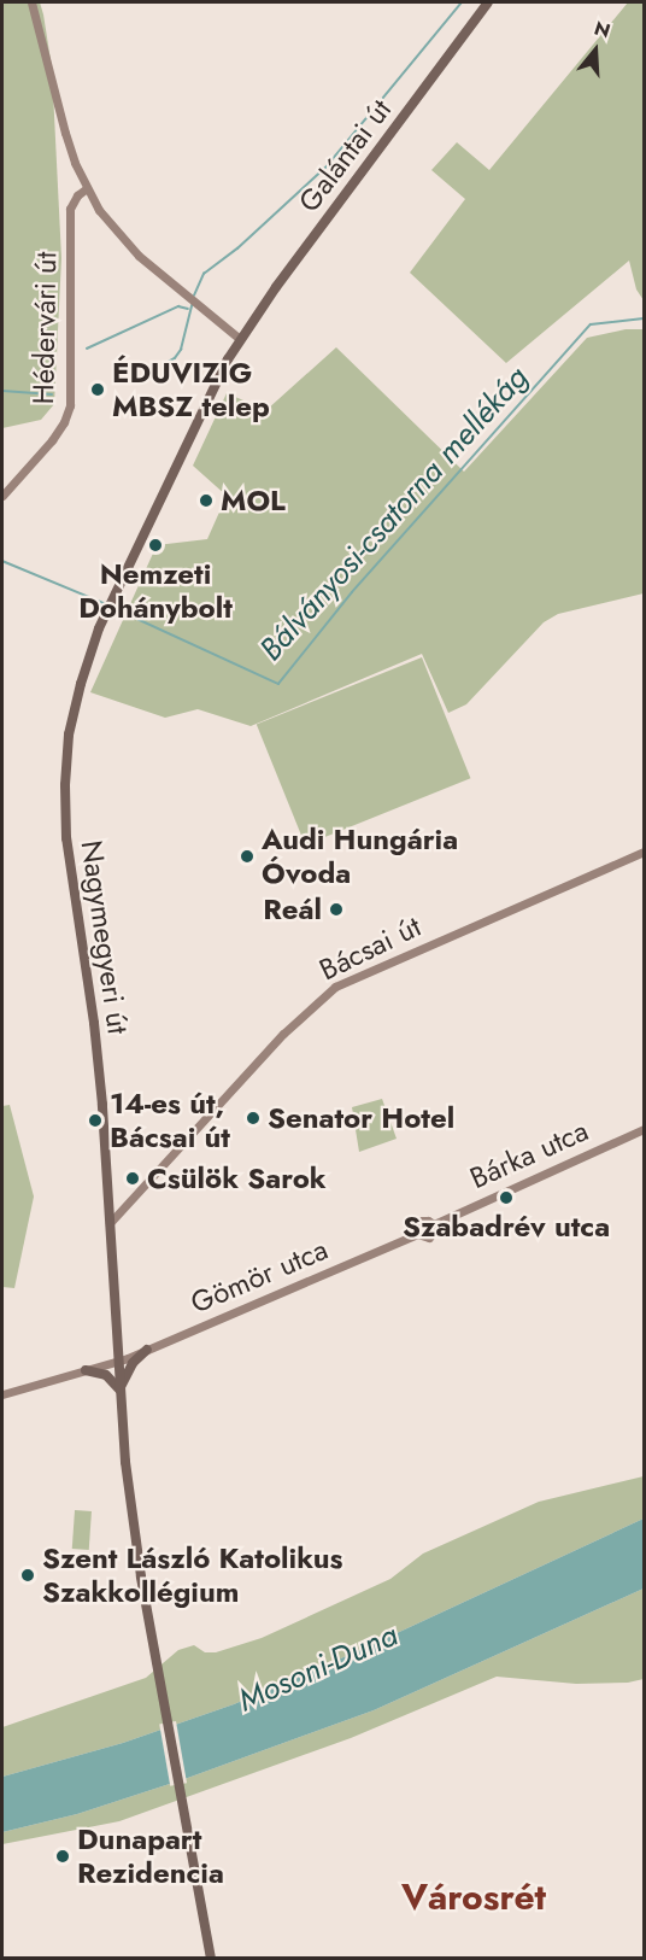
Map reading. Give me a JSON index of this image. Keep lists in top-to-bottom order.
{
  "streets": {
    "main road": [
      "Galántai út",
      "Hédervári út",
      "Nagymegyeri út",
      "Bácsai út",
      "Bárka utca",
      "Gömör utca"
    ]
  },
  "crossings": [
    ["Galántai út", "Nagymegyeri út"],
    ["Nagymegyeri út", "Bácsai út"],
    ["Nagymegyeri út", "Gömör utca"],
    ["Bárka utca", "Gömör utca"]
  ],
  "districts": ["Városrét"],
  "water": ["Bálványosi-csatorna mellékág", "Mosoni-Duna"],
  "places": [
    "ÉDUVIZIG MBSZ telep",
    "MOL",
    "Nemzeti Dohánybolt",
    "Audi Hungária Óvoda",
    "Reál",
    "Senator Hotel",
    "14-es út, Bácsai út",
    "Csülök Sarok",
    "Szabadrév utca",
    "Szent László Katolikus Szakkollégium",
    "Dunapart Rezidencia"
  ],
  "north": "top"
}
